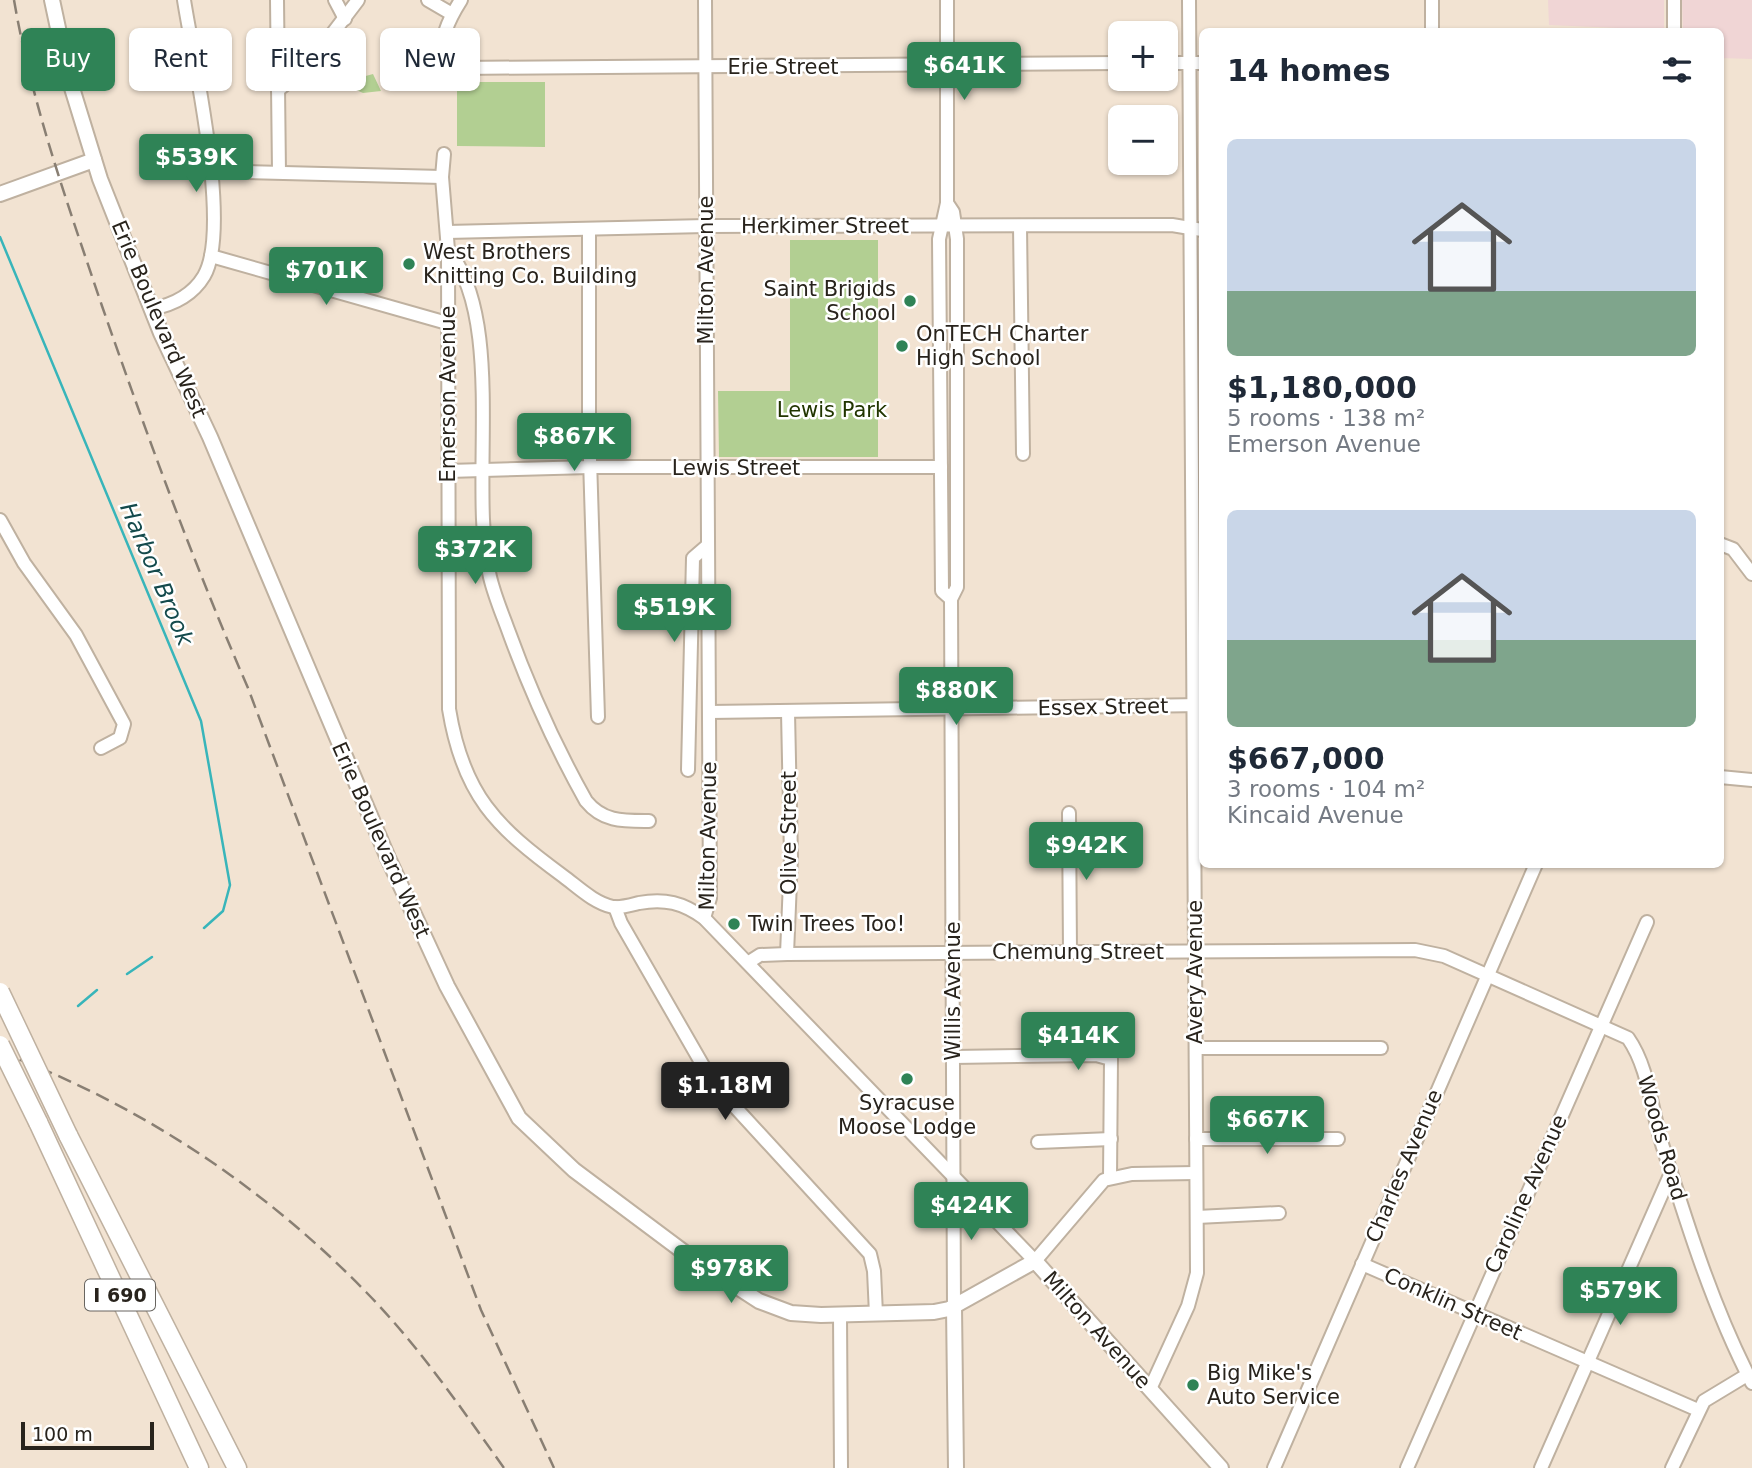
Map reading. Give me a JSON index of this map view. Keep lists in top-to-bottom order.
{
  "streets": {
    "highway": ["I 690"],
    "main road": ["Milton Avenue", "Erie Boulevard West", "Willis Avenue"],
    "street": [
      "Erie Street",
      "Herkimer Street",
      "Emerson Avenue",
      "Lewis Street",
      "Essex Street",
      "Olive Street",
      "Chemung Street",
      "Avery Avenue",
      "Woods Road",
      "Charles Avenue",
      "Caroline Avenue",
      "Conklin Street"
    ]
  },
  "crossings": [
    ["Erie Street", "Milton Avenue"],
    ["Erie Street", "Willis Avenue"],
    ["Herkimer Street", "Milton Avenue"],
    ["Herkimer Street", "Emerson Avenue"],
    ["Herkimer Street", "Avery Avenue"],
    ["Herkimer Street", "Willis Avenue"],
    ["Milton Avenue", "Erie Boulevard West"],
    ["Milton Avenue", "Lewis Street"],
    ["Milton Avenue", "Essex Street"],
    ["Milton Avenue", "Chemung Street"],
    ["Milton Avenue", "Avery Avenue"],
    ["Milton Avenue", "Willis Avenue"],
    ["Erie Boulevard West", "Willis Avenue"],
    ["Emerson Avenue", "Lewis Street"],
    ["Lewis Street", "Willis Avenue"],
    ["Essex Street", "Olive Street"],
    ["Essex Street", "Avery Avenue"],
    ["Essex Street", "Willis Avenue"],
    ["Olive Street", "Chemung Street"],
    ["Chemung Street", "Avery Avenue"],
    ["Chemung Street", "Willis Avenue"],
    ["Chemung Street", "Woods Road"],
    ["Chemung Street", "Charles Avenue"],
    ["Woods Road", "Charles Avenue"],
    ["Woods Road", "Caroline Avenue"],
    ["Charles Avenue", "Conklin Street"],
    ["Caroline Avenue", "Conklin Street"]
  ],
  "water": ["Harbor Brook"],
  "parks": ["Lewis Park"],
  "places": [
    "West Brothers Knitting Co. Building",
    "Saint Brigids School",
    "OnTECH Charter High School",
    "Twin Trees Too!",
    "Syracuse Moose Lodge",
    "Big Mike's Auto Service"
  ],
  "scale_bar": "100 m",
  "page": {
    "map_buttons": ["+", "−"],
    "chip": [
      "Buy",
      "Rent",
      "Filters",
      "New"
    ],
    "heading": "14 homes",
    "price": [
      "$641K",
      "$539K",
      "$701K",
      "$867K",
      "$372K",
      "$519K",
      "$880K",
      "$942K",
      "$414K",
      "$1.18M",
      "$667K",
      "$424K",
      "$978K",
      "$579K"
    ],
    "list": [
      {
        "name": "$1,180,000",
        "note": "5 rooms · 138 m² · Emerson Avenue"
      },
      {
        "name": "$667,000",
        "note": "3 rooms · 104 m² · Kincaid Avenue"
      }
    ],
    "scale": "100 m"
  }
}
